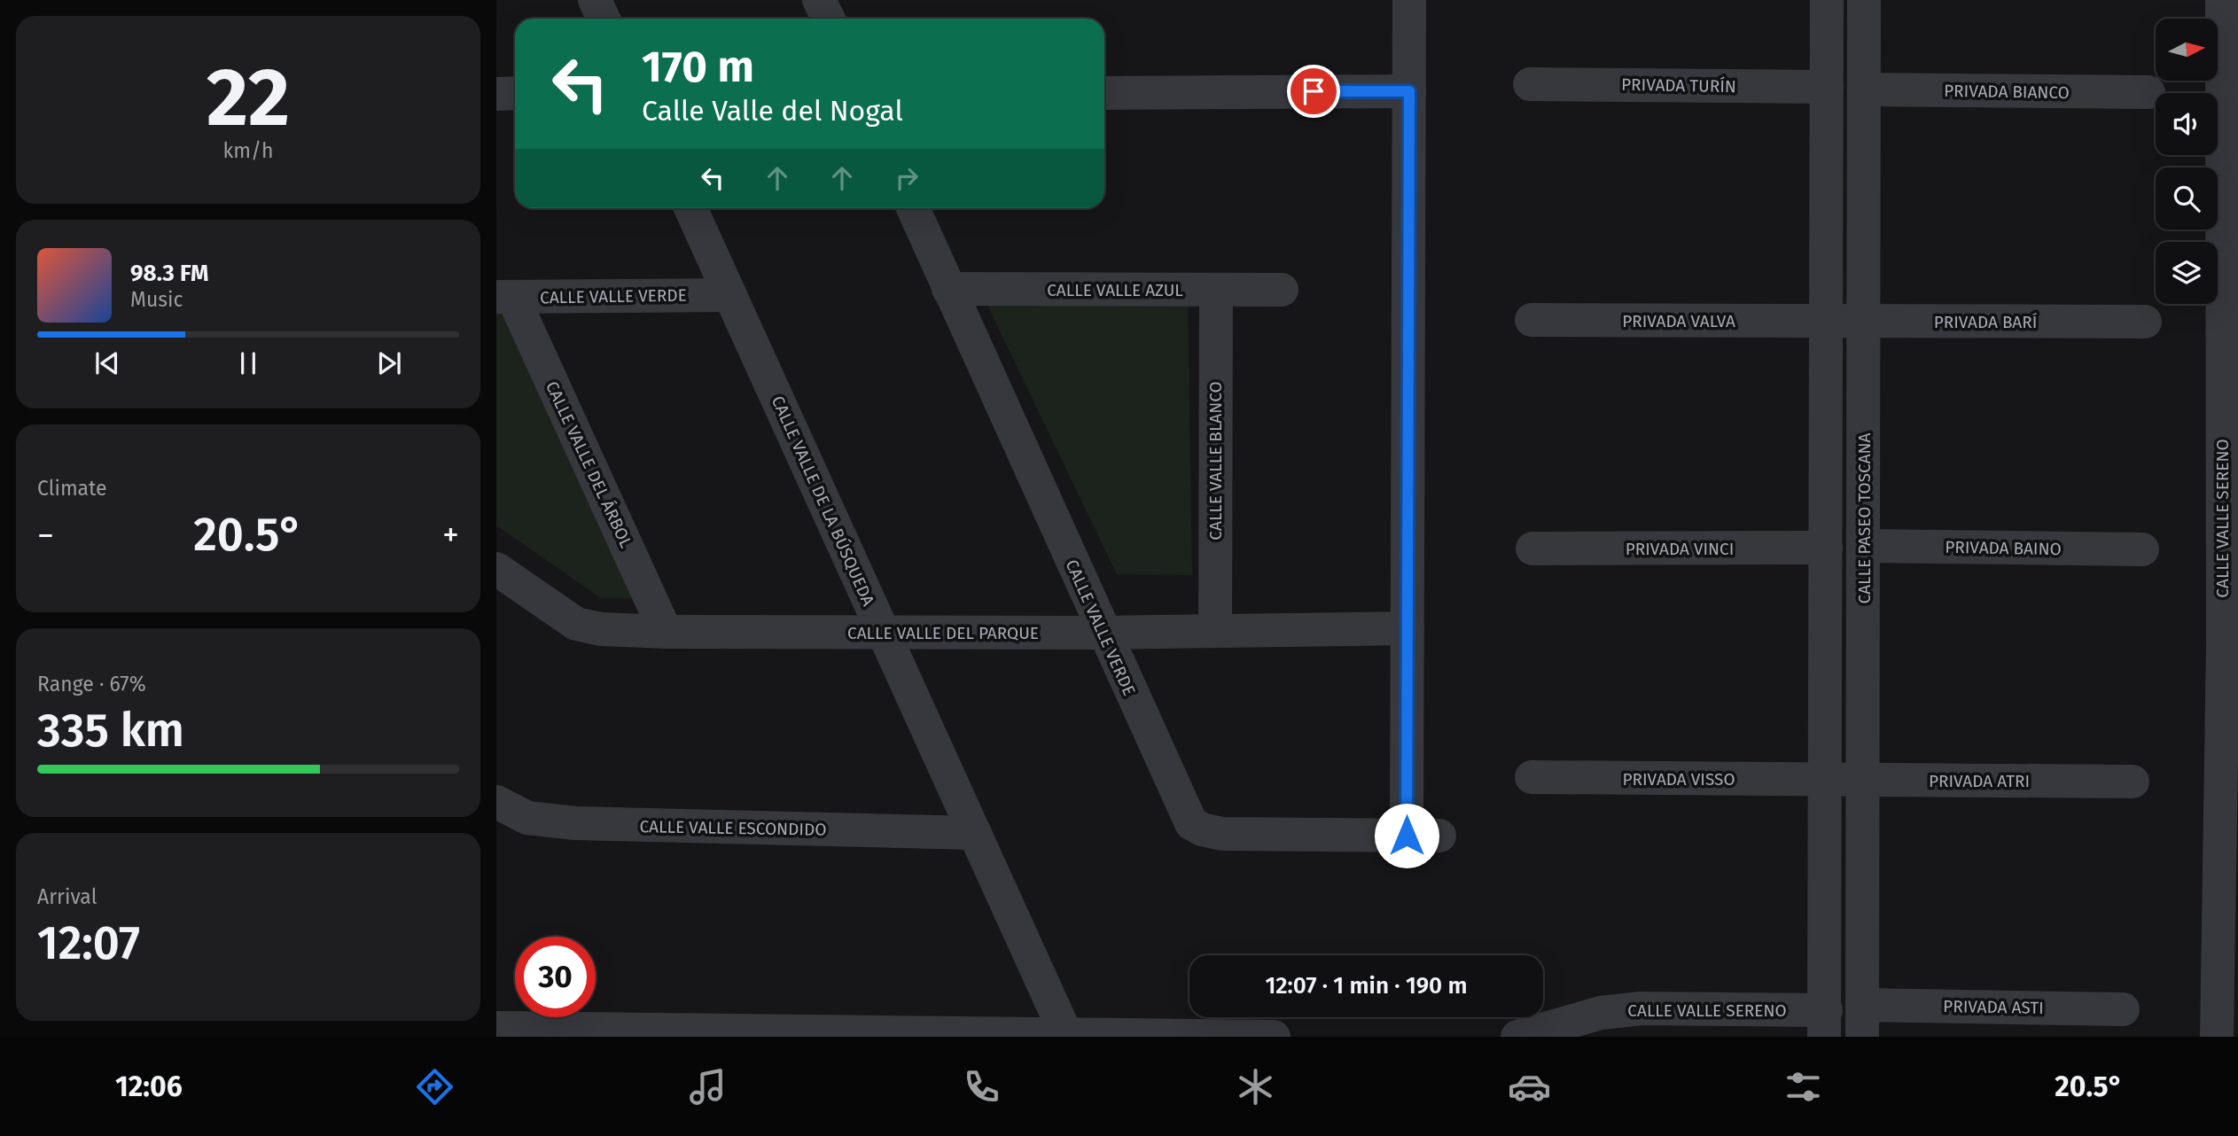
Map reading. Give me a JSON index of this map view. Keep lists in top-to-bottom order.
{
  "streets": {
    "street": [
      "PRIVADA TURÍN",
      "PRIVADA BIANCO",
      "CALLE VALLE AZUL",
      "CALLE VALLE VERDE",
      "PRIVADA VALVA",
      "PRIVADA BARÍ",
      "CALLE VALLE BLANCO",
      "CALLE VALLE DEL ÁRBOL",
      "CALLE VALLE DE LA BÚSQUEDA",
      "CALLE PASEO TOSCANA",
      "CALLE VALLE SERENO",
      "PRIVADA BAINO",
      "PRIVADA VINCI",
      "CALLE VALLE DEL PARQUE",
      "PRIVADA VISSO",
      "PRIVADA ATRI",
      "CALLE VALLE ESCONDIDO",
      "PRIVADA ASTI"
    ]
  },
  "crossings": [
    ["PRIVADA BIANCO", "CALLE PASEO TOSCANA"],
    ["CALLE VALLE AZUL", "CALLE VALLE VERDE"],
    ["CALLE VALLE AZUL", "CALLE VALLE BLANCO"],
    ["CALLE VALLE VERDE", "CALLE VALLE DEL ÁRBOL"],
    ["CALLE VALLE VERDE", "CALLE VALLE DE LA BÚSQUEDA"],
    ["CALLE VALLE VERDE", "CALLE VALLE DEL PARQUE"],
    ["PRIVADA VALVA", "PRIVADA BARÍ"],
    ["PRIVADA BARÍ", "CALLE PASEO TOSCANA"],
    ["CALLE VALLE BLANCO", "CALLE VALLE DEL PARQUE"],
    ["CALLE VALLE DEL ÁRBOL", "CALLE VALLE DEL PARQUE"],
    ["CALLE VALLE DE LA BÚSQUEDA", "CALLE VALLE DEL PARQUE"],
    ["CALLE VALLE DE LA BÚSQUEDA", "CALLE VALLE ESCONDIDO"],
    ["CALLE PASEO TOSCANA", "PRIVADA BAINO"],
    ["CALLE PASEO TOSCANA", "PRIVADA ATRI"],
    ["CALLE PASEO TOSCANA", "PRIVADA ASTI"],
    ["PRIVADA VISSO", "PRIVADA ATRI"]
  ],
  "north": "right",
  "page": {
    "tile": [
      ["22", "km/h"],
      "Climate",
      ["Range · 67%", "335 km"],
      ["Arrival", "12:07"]
    ],
    "turn": ["170 m", "Calle Valle del Nogal"],
    "song": ["98.3 FM", "Music"],
    "heat": ["−", "20.5°", "+"],
    "limit": "30",
    "trip": "12:07 · 1 min · 190 m",
    "tabs": ["12:06", "20.5°"]
  }
}
